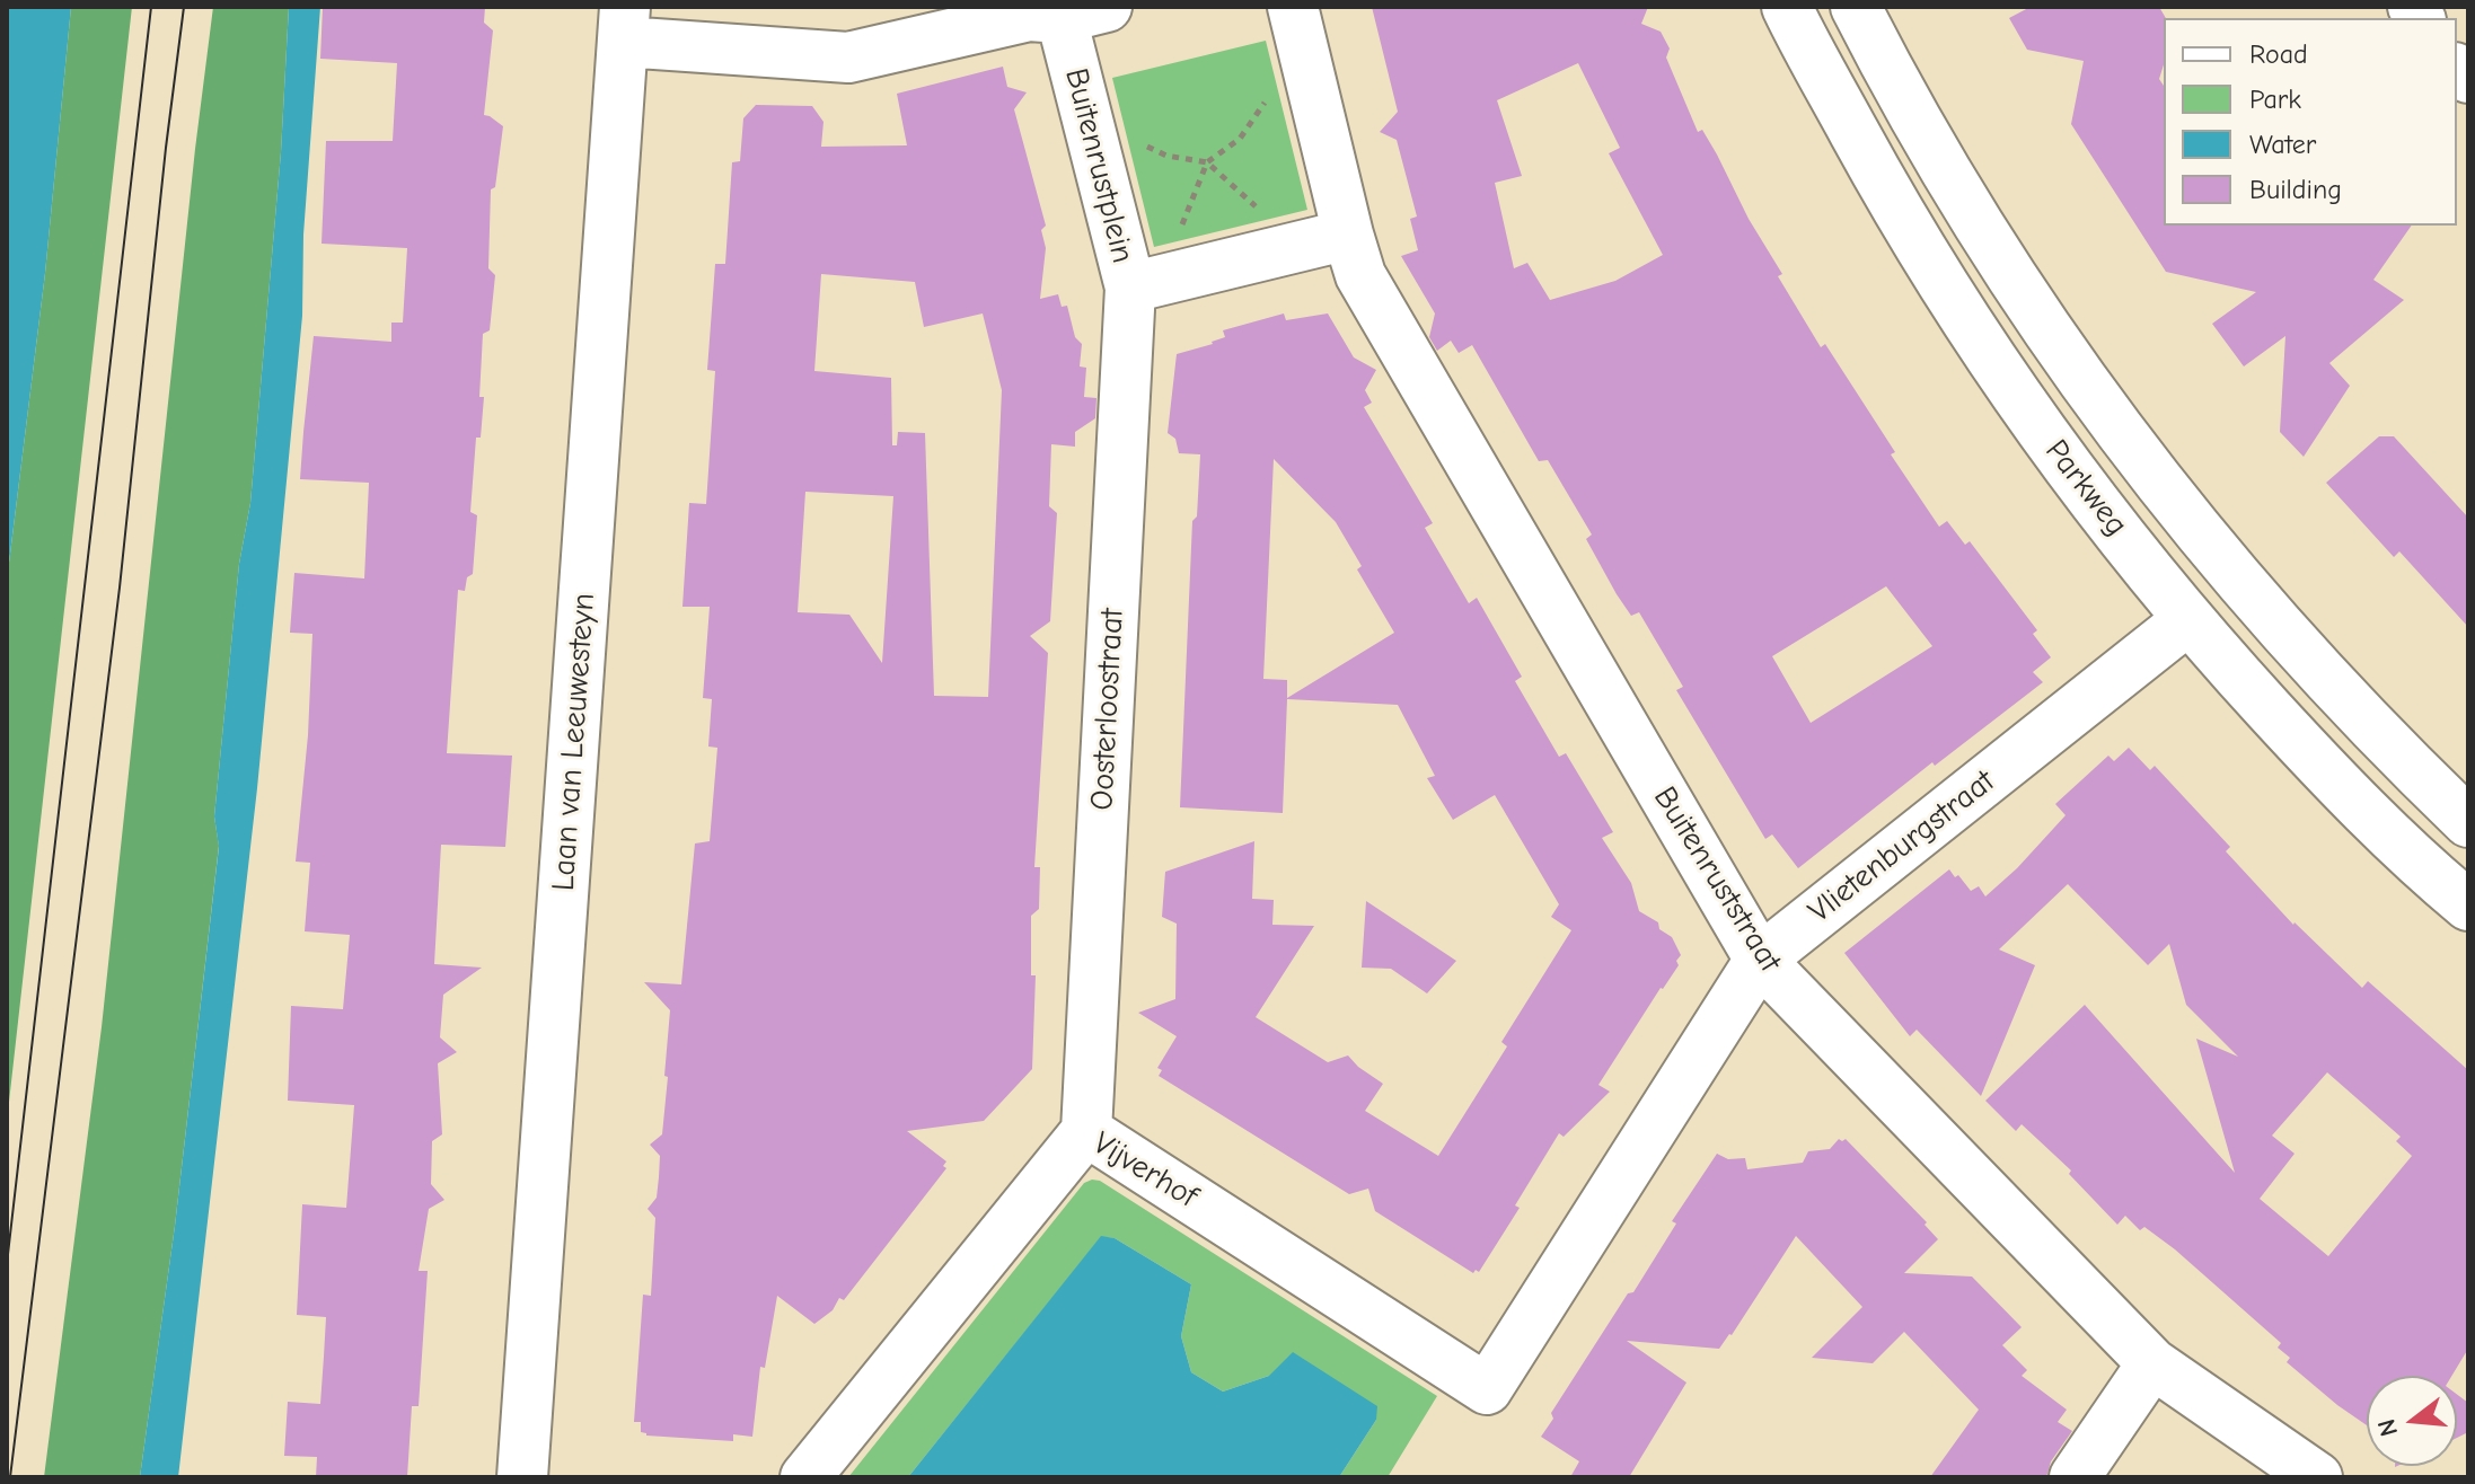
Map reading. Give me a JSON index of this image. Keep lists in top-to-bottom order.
{
  "streets": {
    "street": [
      "Buitenrustplein",
      "Parkweg",
      "Oosterloostraat",
      "Laan van Leeuwesteyn",
      "Vlietenburgstraat",
      "Buitenruststraat",
      "Vijverhof"
    ]
  },
  "crossings": [
    ["Buitenrustplein", "Oosterloostraat"],
    ["Buitenrustplein", "Laan van Leeuwesteyn"],
    ["Buitenrustplein", "Buitenruststraat"],
    ["Parkweg", "Vlietenburgstraat"],
    ["Oosterloostraat", "Vijverhof"],
    ["Vlietenburgstraat", "Buitenruststraat"],
    ["Vlietenburgstraat", "Vijverhof"]
  ],
  "legend": [
    "Road",
    "Park",
    "Water",
    "Building"
  ],
  "north": "left"
}
